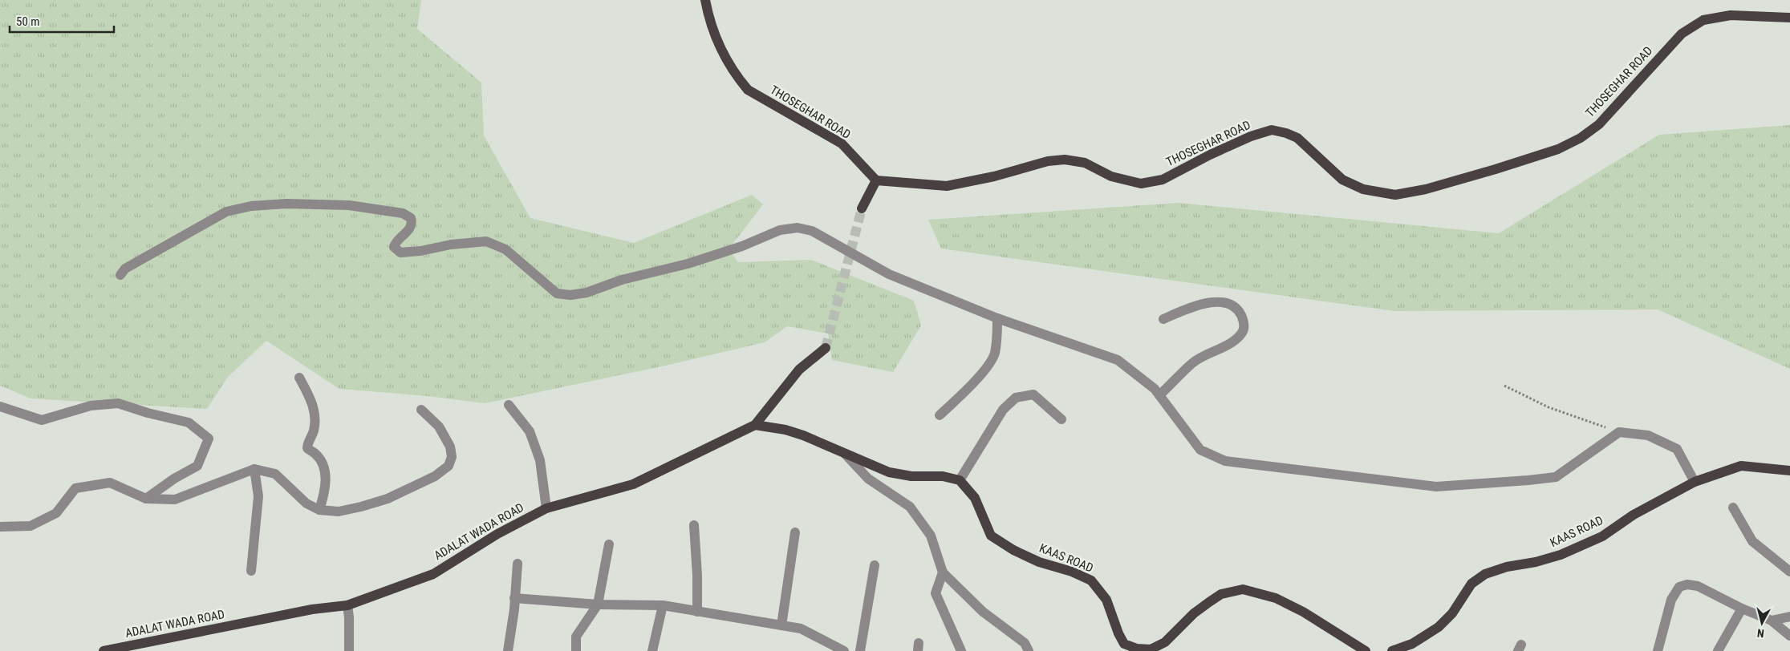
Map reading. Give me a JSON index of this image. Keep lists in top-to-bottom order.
{
  "streets": {
    "main road": ["THOSEGHAR ROAD", "ADALAT WADA ROAD", "KAAS ROAD"]
  },
  "scale_bar": "50 m",
  "north": "bottom"
}
